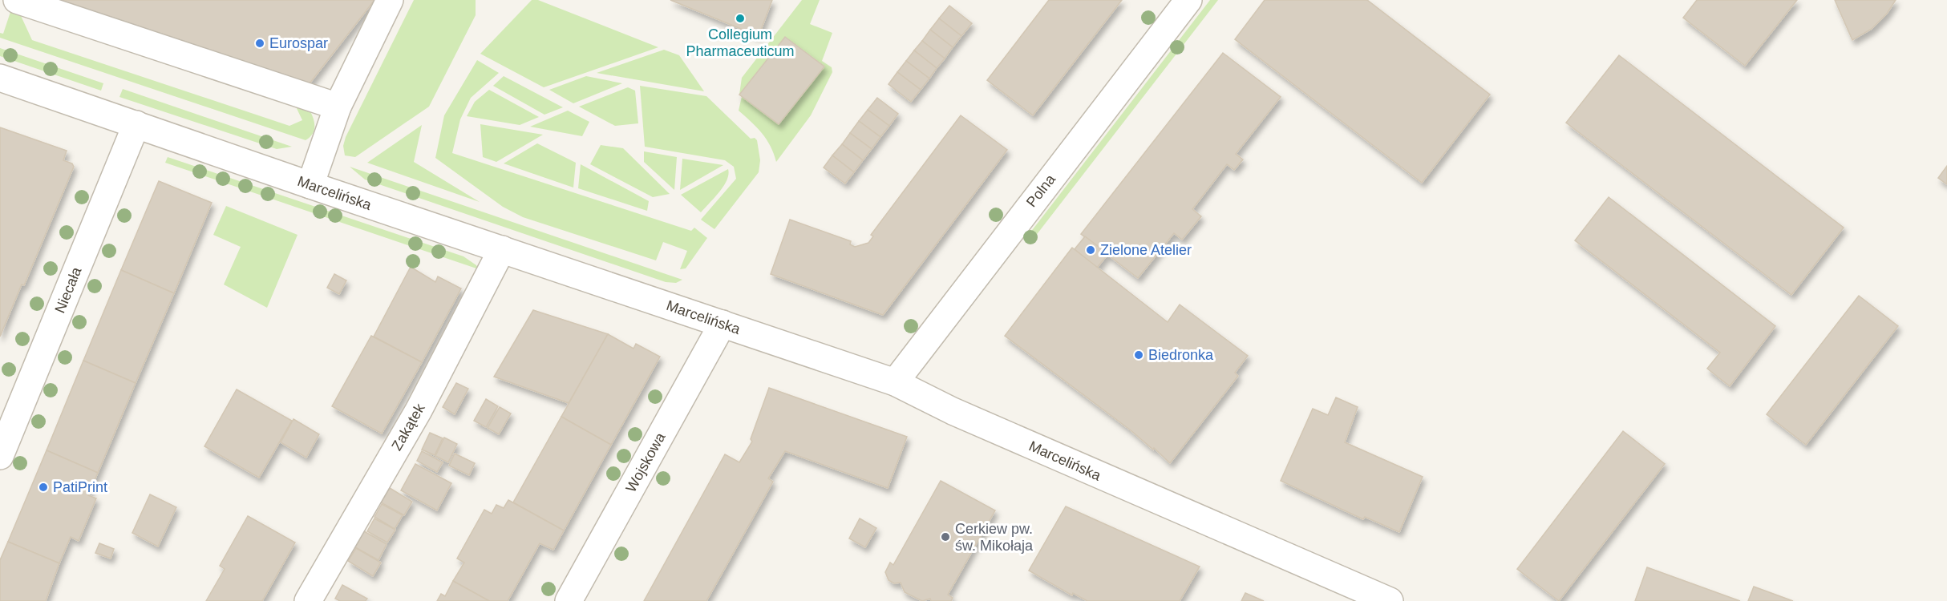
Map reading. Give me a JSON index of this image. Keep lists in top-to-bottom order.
{
  "streets": {
    "street": [
      "Polna",
      "Marcelińska",
      "Niecała",
      "Zakątek",
      "Wojskowa"
    ]
  },
  "crossings": [
    ["Polna", "Marcelińska"],
    ["Marcelińska", "Niecała"],
    ["Marcelińska", "Zakątek"],
    ["Marcelińska", "Wojskowa"]
  ],
  "places": [
    "Collegium Pharmaceuticum",
    "Eurospar",
    "Zielone Atelier",
    "Biedronka",
    "PatiPrint",
    "Cerkiew pw. św. Mikołaja"
  ]
}
